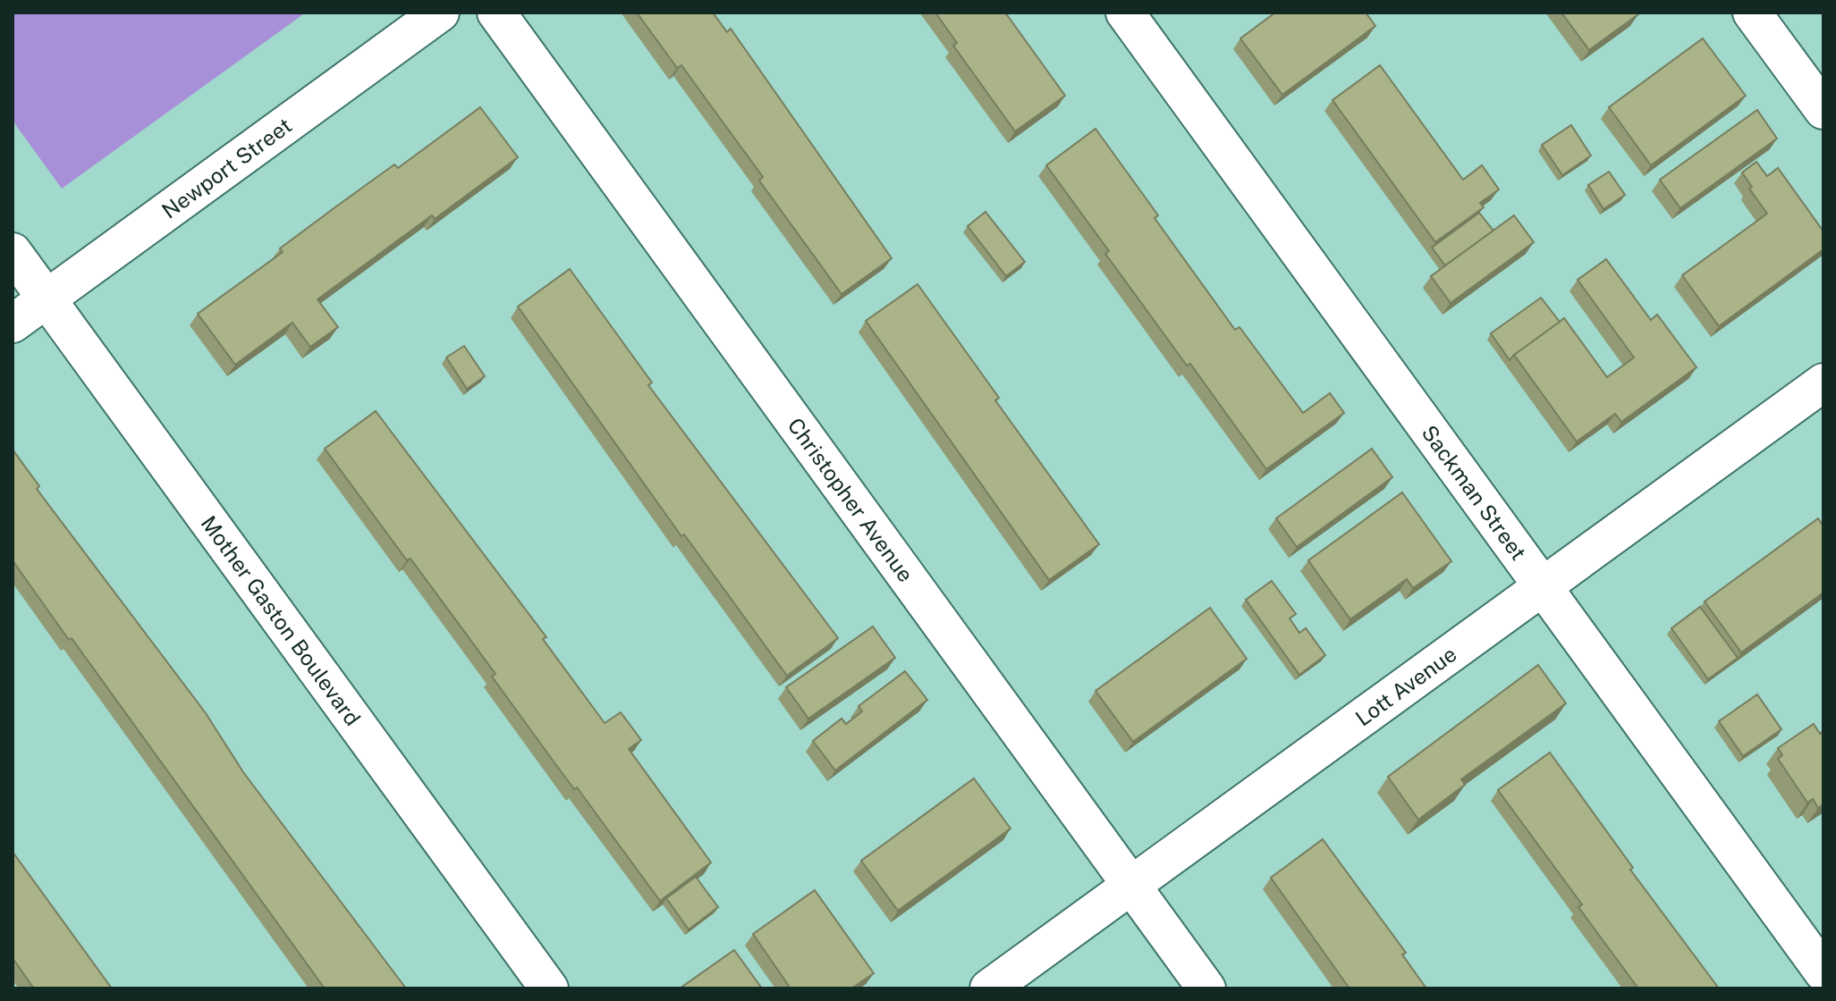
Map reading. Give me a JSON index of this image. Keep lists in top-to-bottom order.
{
  "streets": {
    "street": [
      "Newport Street",
      "Sackman Street",
      "Christopher Avenue",
      "Mother Gaston Boulevard",
      "Lott Avenue"
    ]
  },
  "crossings": [
    ["Newport Street", "Mother Gaston Boulevard"],
    ["Sackman Street", "Lott Avenue"],
    ["Christopher Avenue", "Lott Avenue"]
  ]
}
